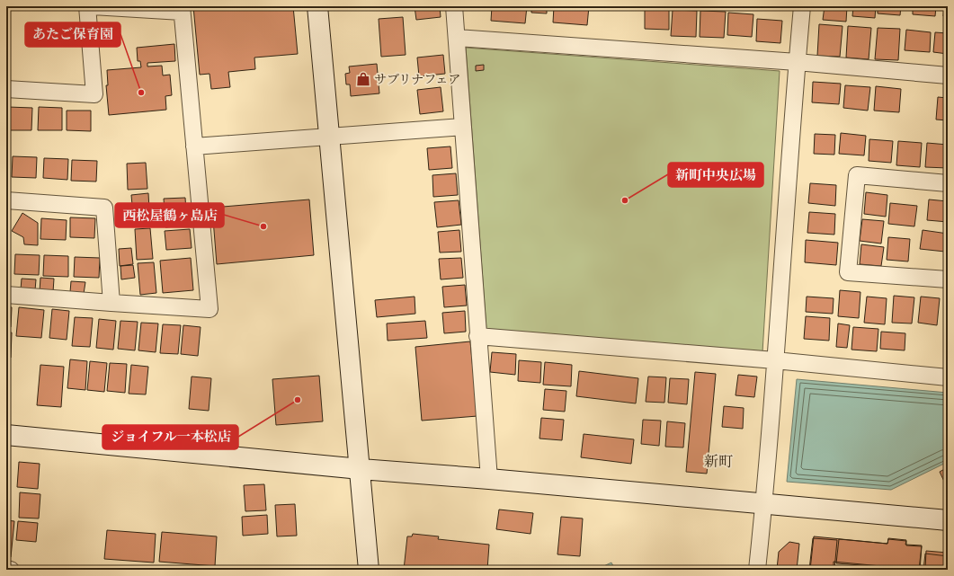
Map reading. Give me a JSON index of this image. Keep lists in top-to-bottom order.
{
  "districts": ["新町"],
  "places": {
    "shop": ["サブリナフェア"],
    "other": [
      "あたご保育園",
      "新町中央広場",
      "西松屋鶴ヶ島店",
      "ジョイフル一本松店"
    ]
  }
}
